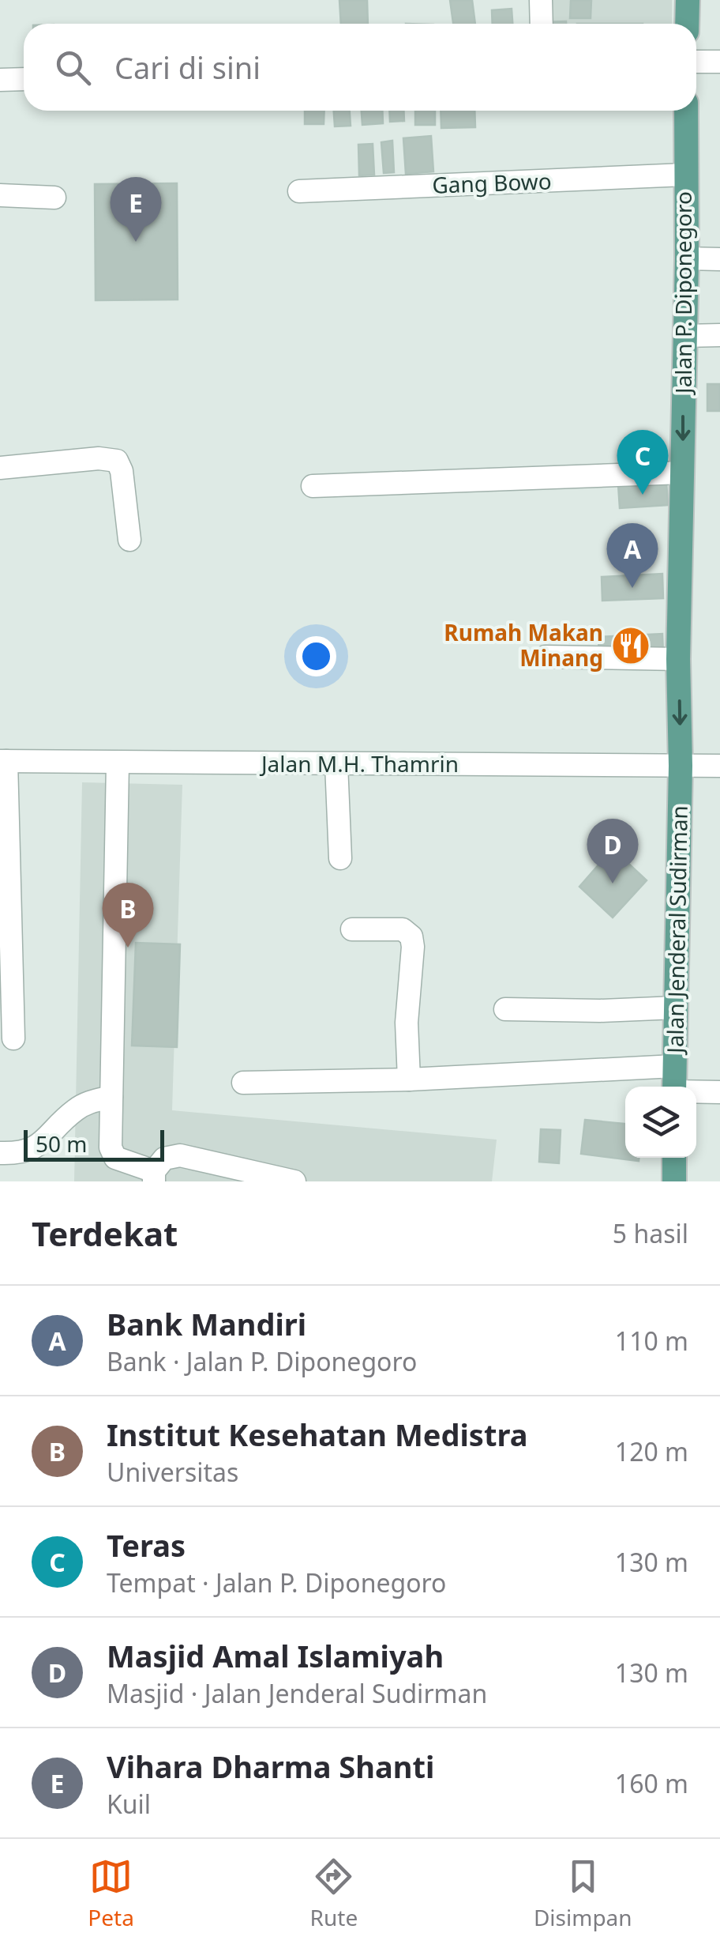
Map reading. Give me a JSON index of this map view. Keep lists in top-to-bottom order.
{
  "streets": {
    "main road": ["Jalan P. Diponegoro", "Jalan Jenderal Sudirman"],
    "street": ["Gang Bowo", "Jalan M.H. Thamrin"]
  },
  "crossings": [
    ["Gang Bowo", "Jalan P. Diponegoro"],
    ["Jalan P. Diponegoro", "Jalan M.H. Thamrin"],
    ["Jalan P. Diponegoro", "Jalan Jenderal Sudirman"],
    ["Jalan M.H. Thamrin", "Jalan Jenderal Sudirman"]
  ],
  "one_way": ["Jalan P. Diponegoro"],
  "places": {
    "restaurant": ["Rumah Makan Minang"]
  },
  "scale_bar": "50 m",
  "page": {
    "search": "Cari di sini",
    "pins": [
      "E",
      "C",
      "A",
      "D",
      "B"
    ],
    "scale": "50 m",
    "heading": ["Terdekat", "5 hasil"],
    "list": [
      {
        "mark": "A",
        "name": "Bank Mandiri",
        "note": "Bank · Jalan P. Diponegoro",
        "value": "110 m"
      },
      {
        "mark": "B",
        "name": "Institut Kesehatan Medistra",
        "note": "Universitas",
        "value": "120 m"
      },
      {
        "mark": "C",
        "name": "Teras",
        "note": "Tempat · Jalan P. Diponegoro",
        "value": "130 m"
      },
      {
        "mark": "D",
        "name": "Masjid Amal Islamiyah",
        "note": "Masjid · Jalan Jenderal Sudirman",
        "value": "130 m"
      },
      {
        "mark": "E",
        "name": "Vihara Dharma Shanti",
        "note": "Kuil",
        "value": "160 m"
      }
    ],
    "nav": ["Peta", "Rute", "Disimpan"]
  }
}
